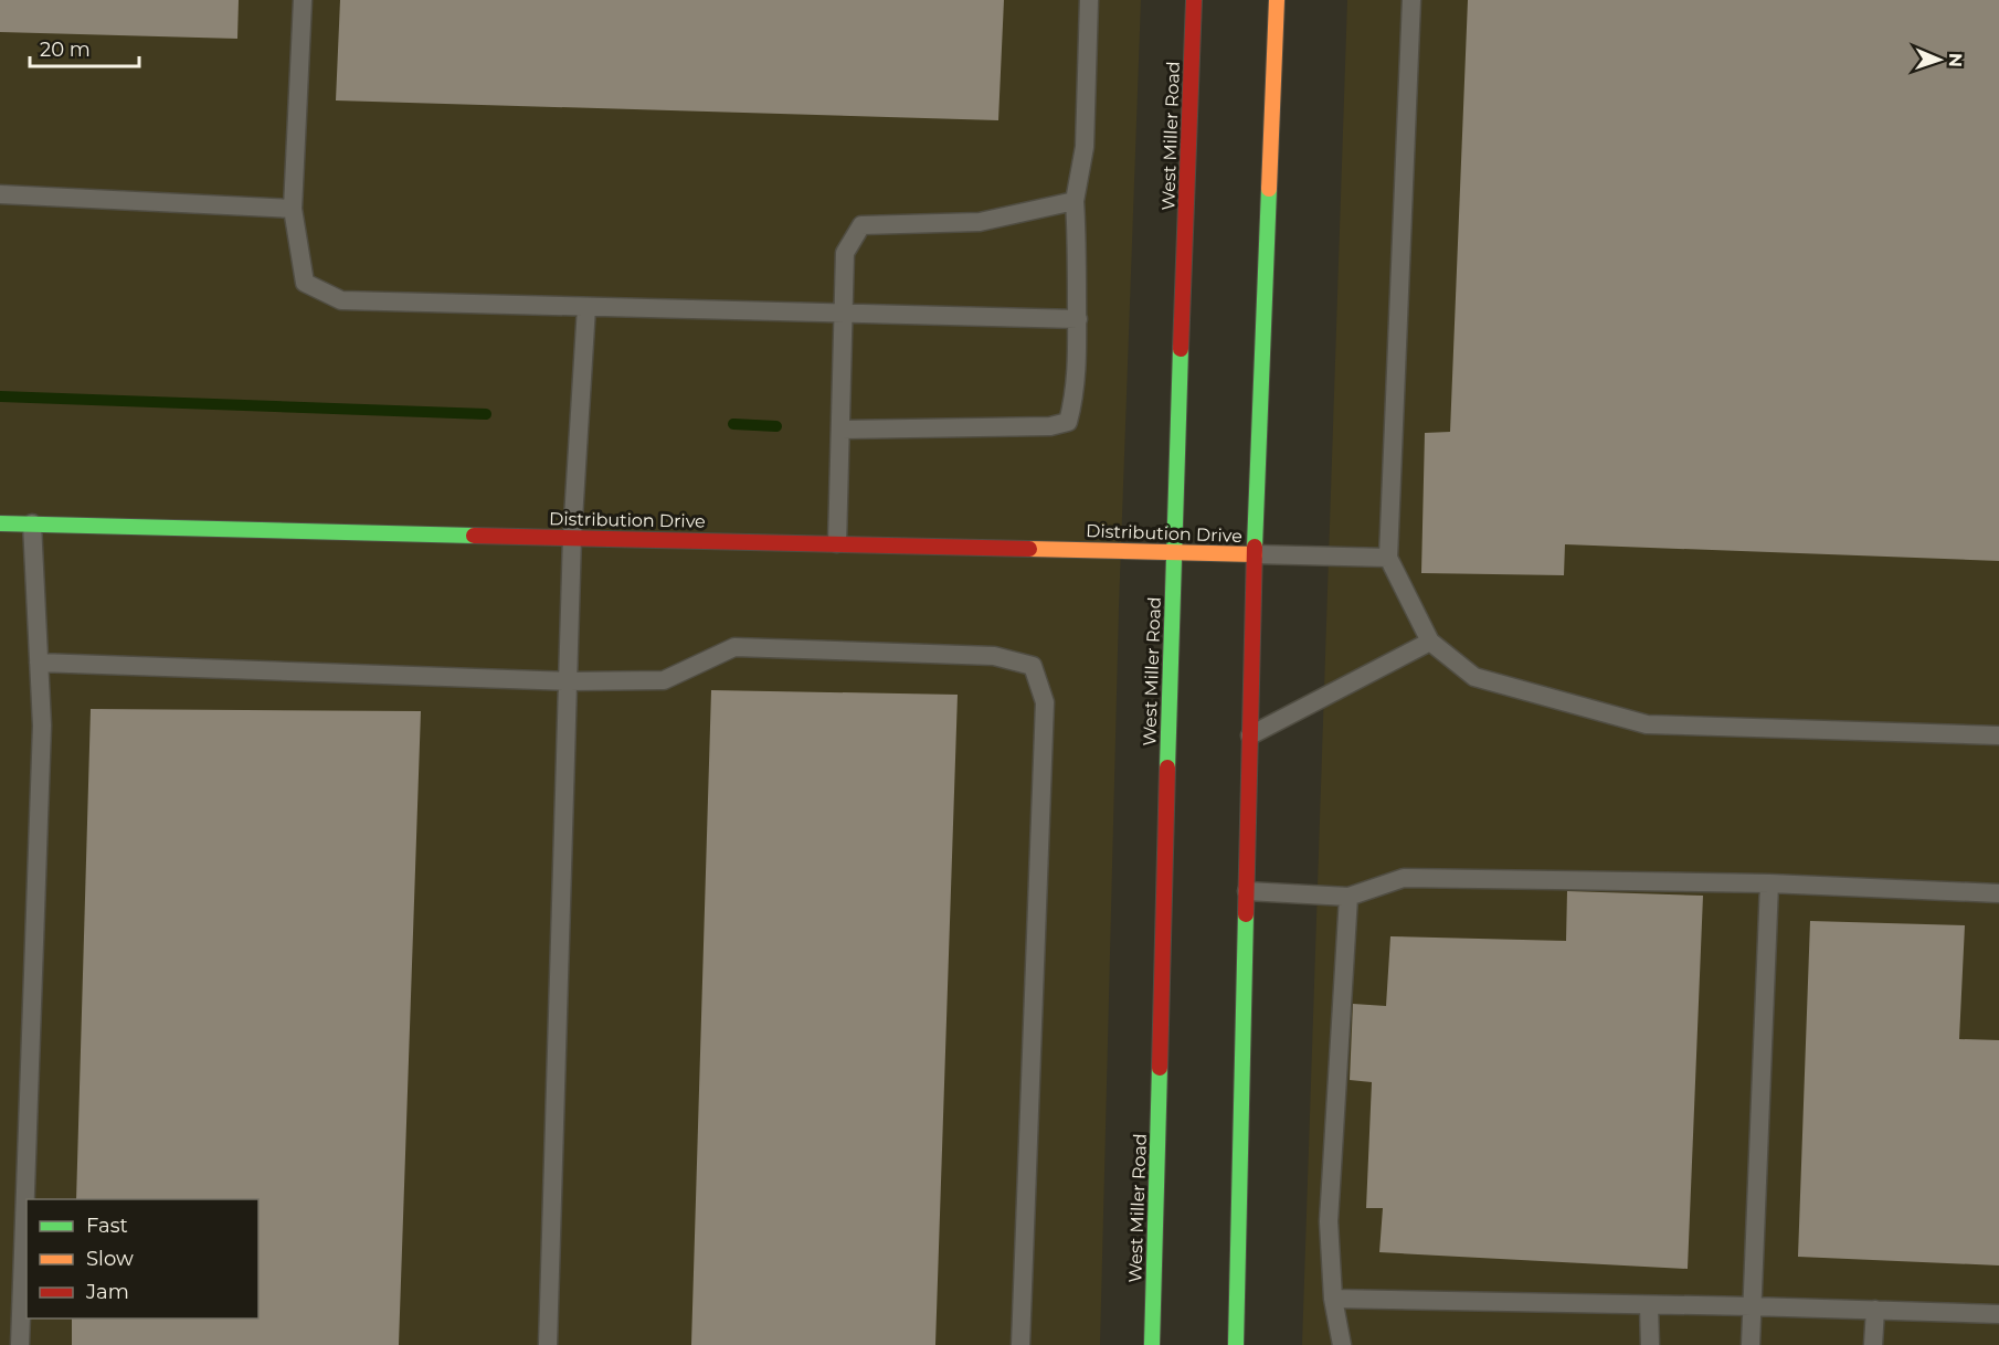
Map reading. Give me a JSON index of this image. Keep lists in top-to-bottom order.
{
  "streets": {
    "main road": ["West Miller Road", "Distribution Drive"]
  },
  "crossings": [
    ["West Miller Road", "Distribution Drive"]
  ],
  "legend": ["Fast", "Slow", "Jam"],
  "scale_bar": "20 m",
  "north": "right"
}
